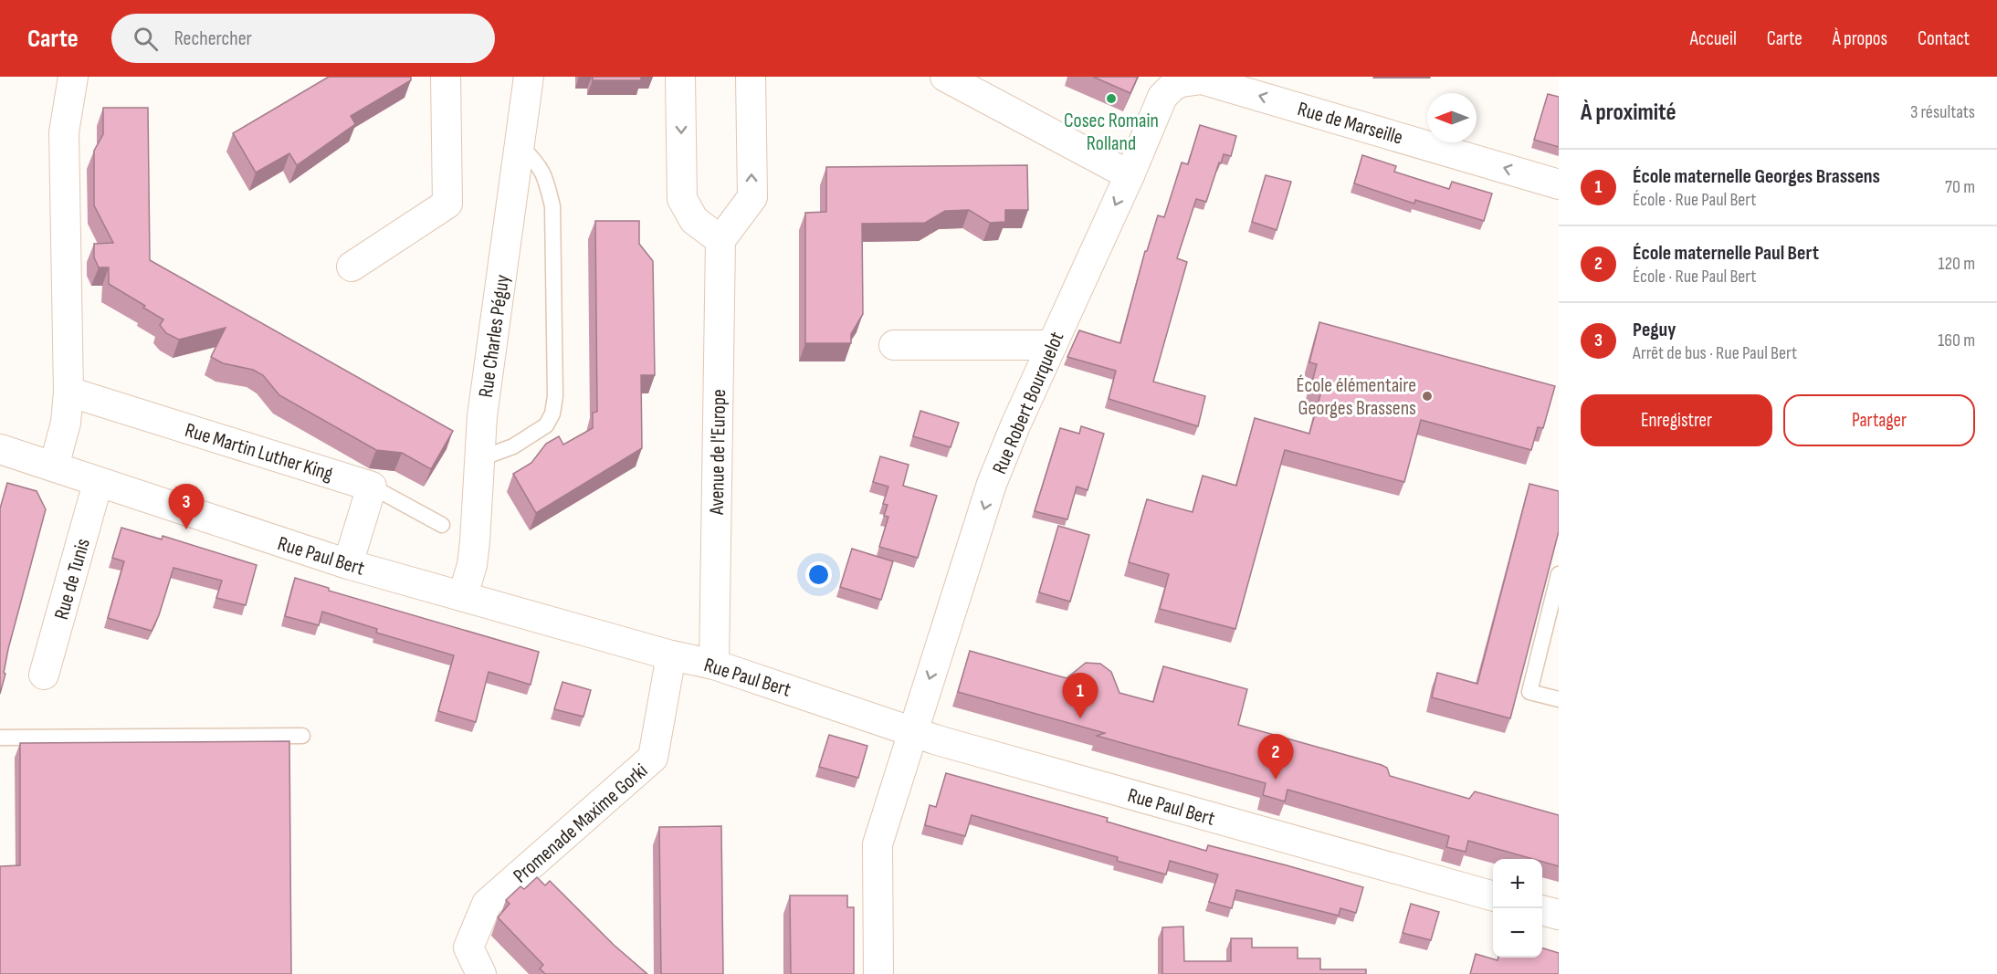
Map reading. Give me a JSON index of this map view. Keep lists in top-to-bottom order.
{
  "streets": {
    "street": [
      "Rue de Marseille",
      "Rue Charles Péguy",
      "Rue Robert Bourquelot",
      "Rue Martin Luther King",
      "Avenue de l'Europe",
      "Rue Paul Bert",
      "Rue de Tunis",
      "Promenade Maxime Gorki"
    ]
  },
  "crossings": [
    ["Rue de Marseille", "Rue Robert Bourquelot"],
    ["Rue Charles Péguy", "Rue Paul Bert"],
    ["Rue Robert Bourquelot", "Rue Paul Bert"],
    ["Avenue de l'Europe", "Rue Paul Bert"],
    ["Rue Paul Bert", "Rue de Tunis"],
    ["Rue Paul Bert", "Promenade Maxime Gorki"]
  ],
  "one_way": ["Rue de Marseille", "Rue Robert Bourquelot"],
  "places": ["Cosec Romain Rolland", "École élémentaire Georges Brassens"],
  "north": "left",
  "page": {
    "header": "Carte",
    "search": "Rechercher",
    "nav": [
      "Accueil",
      "Carte",
      "À propos",
      "Contact"
    ],
    "heading": ["À proximité", "3 résultats"],
    "list": [
      {
        "mark": "1",
        "name": "École maternelle Georges Brassens",
        "note": "École · Rue Paul Bert",
        "value": "70 m"
      },
      {
        "mark": "2",
        "name": "École maternelle Paul Bert",
        "note": "École · Rue Paul Bert",
        "value": "120 m"
      },
      {
        "mark": "3",
        "name": "Peguy",
        "note": "Arrêt de bus · Rue Paul Bert",
        "value": "160 m"
      }
    ],
    "buttons": ["Enregistrer", "Partager"],
    "pins": ["3", "1", "2"],
    "map_buttons": ["+", "−"]
  }
}
